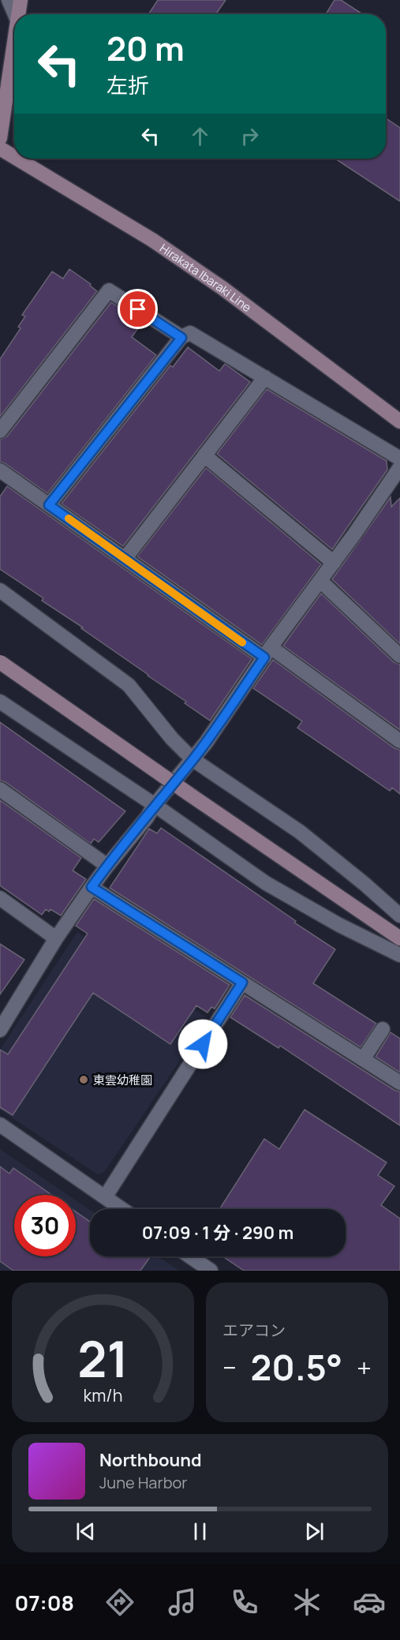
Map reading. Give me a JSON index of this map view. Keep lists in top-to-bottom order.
{
  "streets": {
    "street": ["Hirakata Ibaraki Line"]
  },
  "places": ["東雲幼稚園"],
  "page": {
    "turn": ["20 m", "左折"],
    "limit": "30",
    "trip": "07:09 · 1 分 · 290 m",
    "tile": "エアコン",
    "heat": ["−", "20.5°", "+"],
    "song": ["Northbound", "June Harbor"],
    "tabs": "07:08",
    "gauge": ["21", "km/h"]
  }
}
